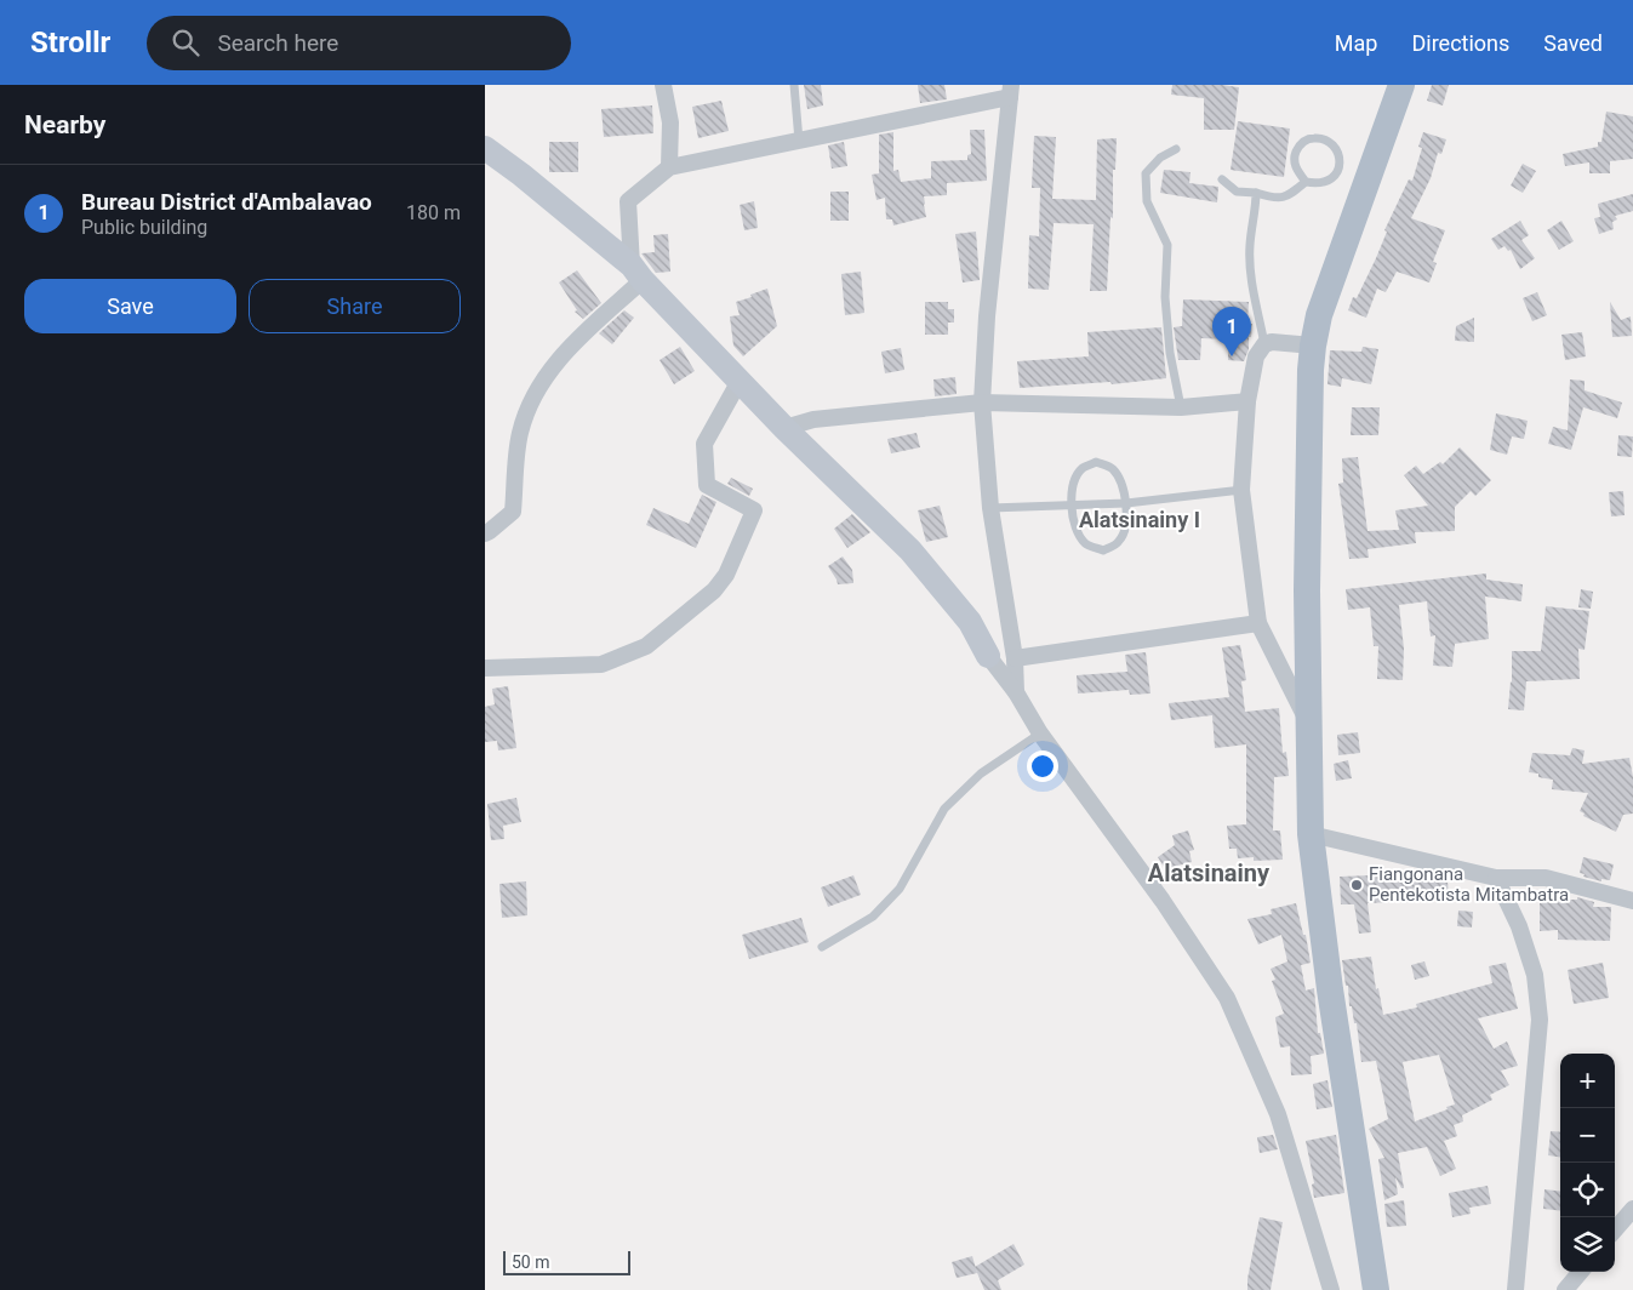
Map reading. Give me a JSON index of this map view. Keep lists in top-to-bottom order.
{
  "districts": ["Alatsinainy I", "Alatsinainy"],
  "places": ["Fiangonana Pentekotista Mitambatra"],
  "scale_bar": "50 m",
  "page": {
    "header": "Strollr",
    "search": "Search here",
    "nav": ["Map", "Directions", "Saved"],
    "heading": "Nearby",
    "list": [
      {
        "mark": "1",
        "name": "Bureau District d'Ambalavao",
        "note": "Public building",
        "value": "180 m"
      }
    ],
    "buttons": ["Save", "Share"],
    "pins": "1",
    "map_buttons": ["+", "−"],
    "scale": "50 m"
  }
}
